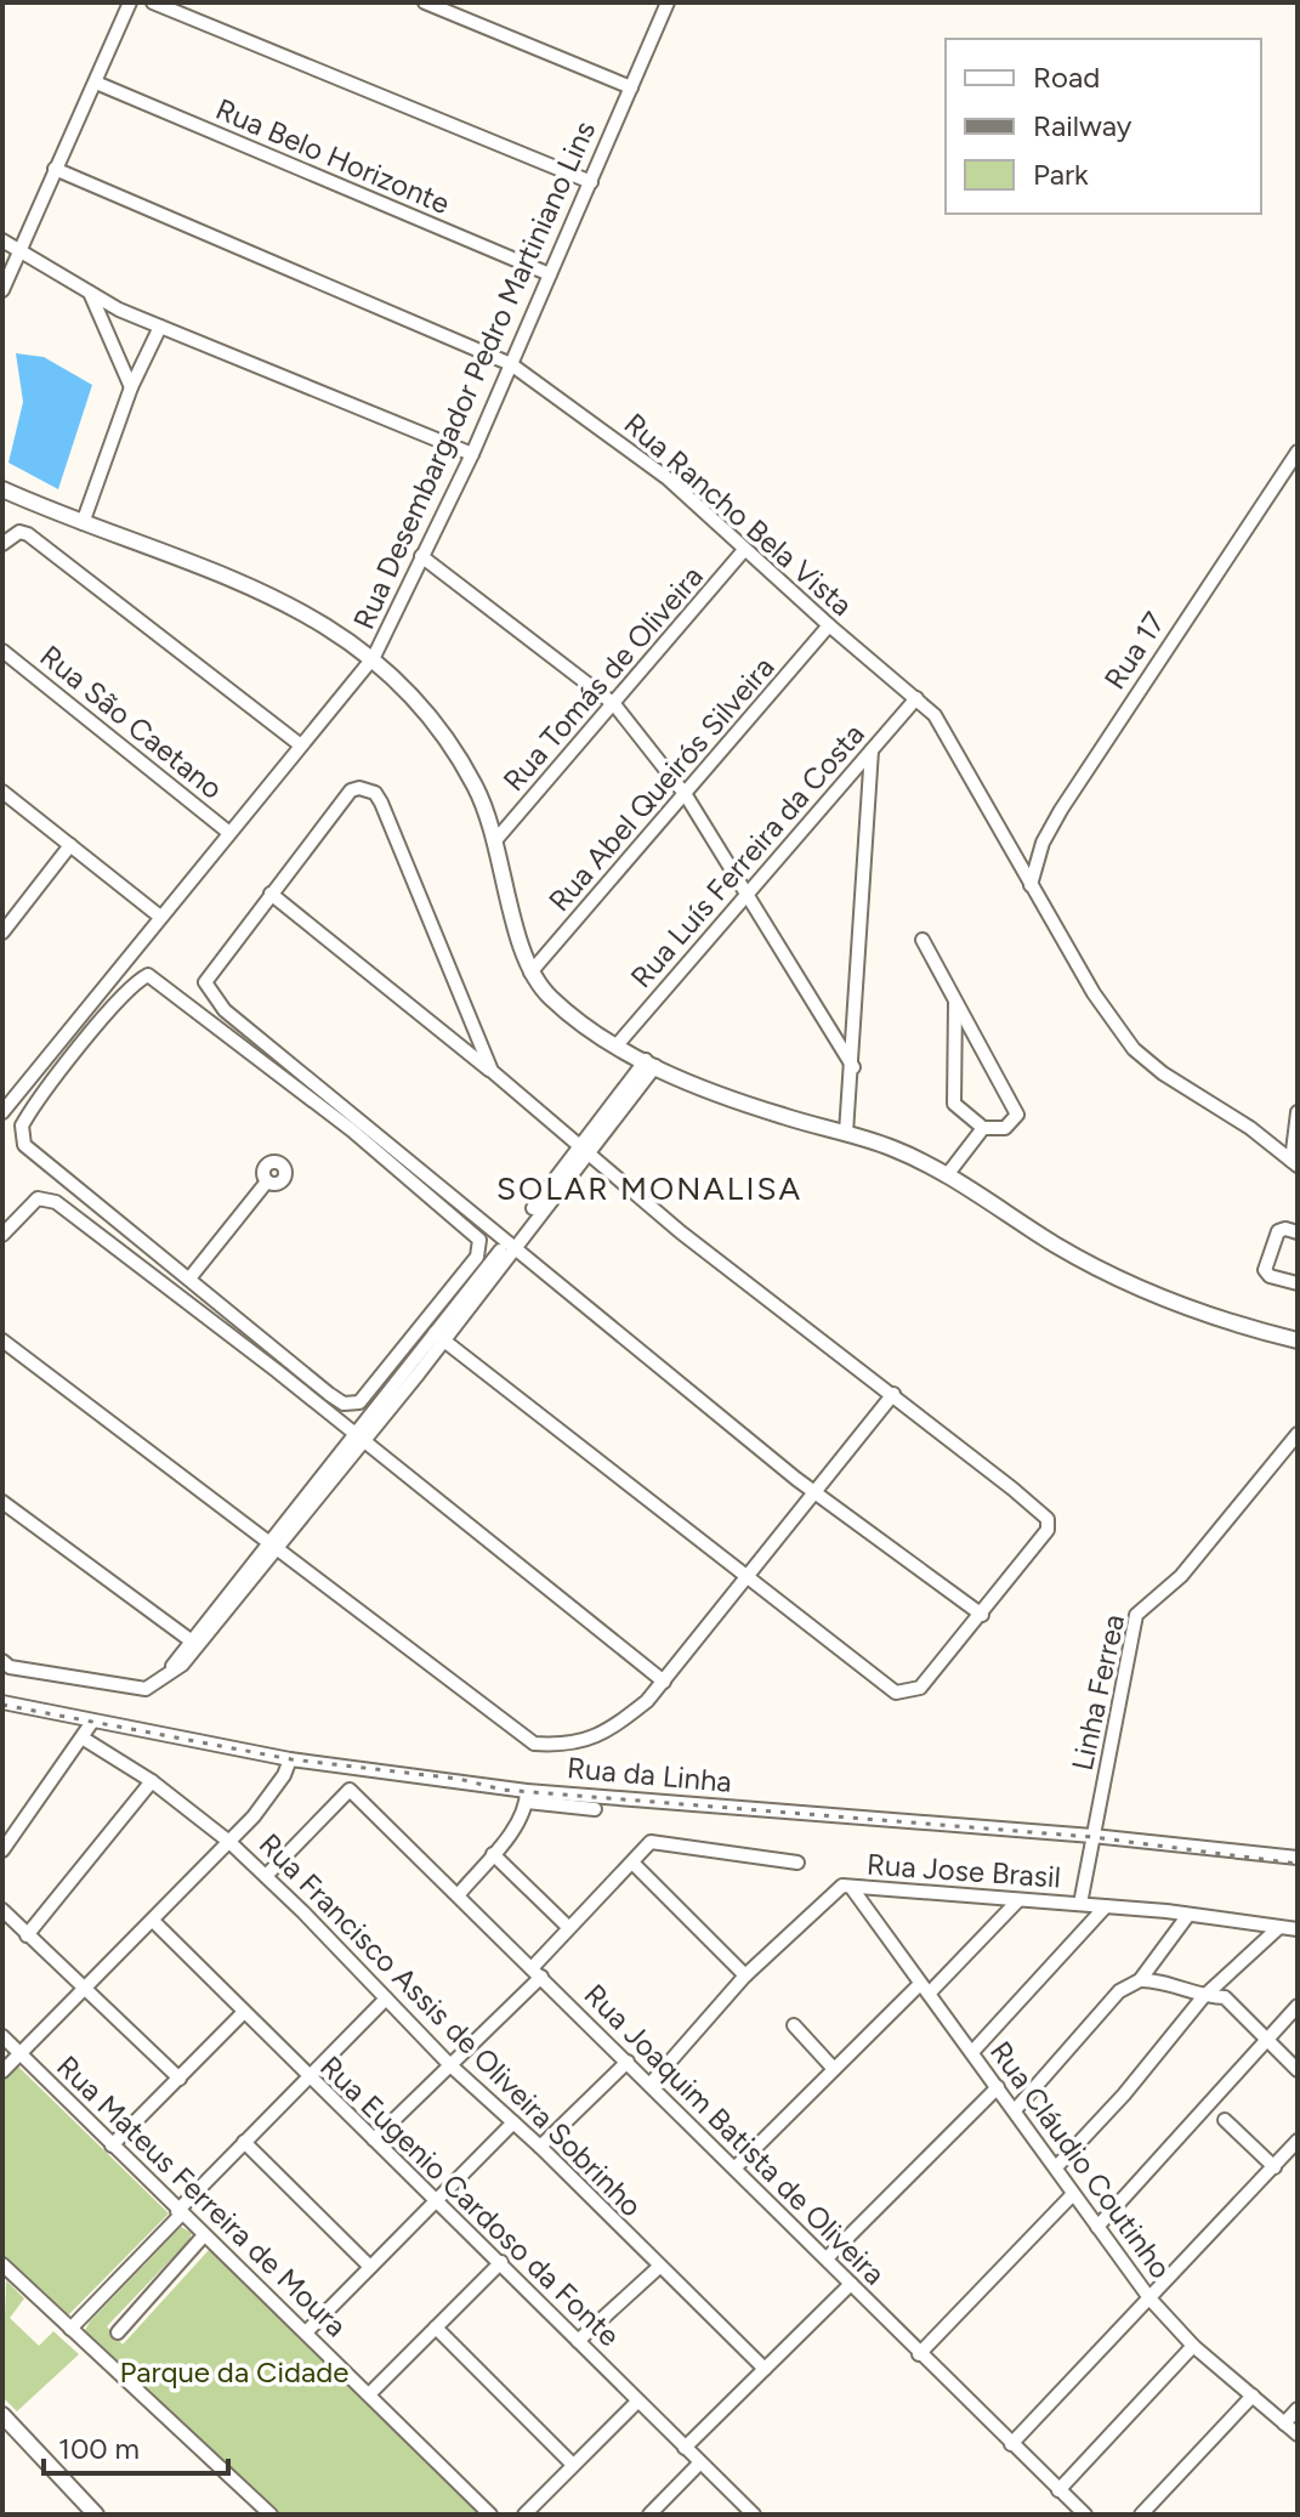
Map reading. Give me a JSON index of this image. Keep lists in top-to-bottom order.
{
  "streets": {
    "street": [
      "Rua Belo Horizonte",
      "Rua Desembargador Pedro Martiniano Lins",
      "Rua Rancho Bela Vista",
      "Rua 17",
      "Rua Tomás de Oliveira",
      "Rua São Caetano",
      "Rua Abel Queirós Silveira",
      "Rua Luís Ferreira da Costa",
      "Linha Ferrea",
      "Rua da Linha",
      "Rua Jose Brasil",
      "Rua Francisco Assis de Oliveira Sobrinho",
      "Rua Joaquim Batista de Oliveira",
      "Rua Cláudio Coutinho",
      "Rua Mateus Ferreira de Moura",
      "Rua Eugenio Cardoso da Fonte"
    ]
  },
  "crossings": [
    ["Rua Belo Horizonte", "Rua Desembargador Pedro Martiniano Lins"],
    ["Rua Desembargador Pedro Martiniano Lins", "Rua Rancho Bela Vista"],
    ["Rua Desembargador Pedro Martiniano Lins", "Rua São Caetano"],
    ["Rua Rancho Bela Vista", "Rua 17"],
    ["Rua Rancho Bela Vista", "Rua Tomás de Oliveira"],
    ["Rua Rancho Bela Vista", "Rua Abel Queirós Silveira"],
    ["Rua Rancho Bela Vista", "Rua Luís Ferreira da Costa"],
    ["Linha Ferrea", "Rua da Linha"],
    ["Linha Ferrea", "Rua Jose Brasil"],
    ["Rua Jose Brasil", "Rua Joaquim Batista de Oliveira"],
    ["Rua Jose Brasil", "Rua Cláudio Coutinho"],
    ["Rua Francisco Assis de Oliveira Sobrinho", "Rua Joaquim Batista de Oliveira"]
  ],
  "districts": ["SOLAR MONALISA"],
  "parks": ["Parque da Cidade"],
  "legend": ["Road", "Railway", "Park"],
  "scale_bar": "100 m"
}
